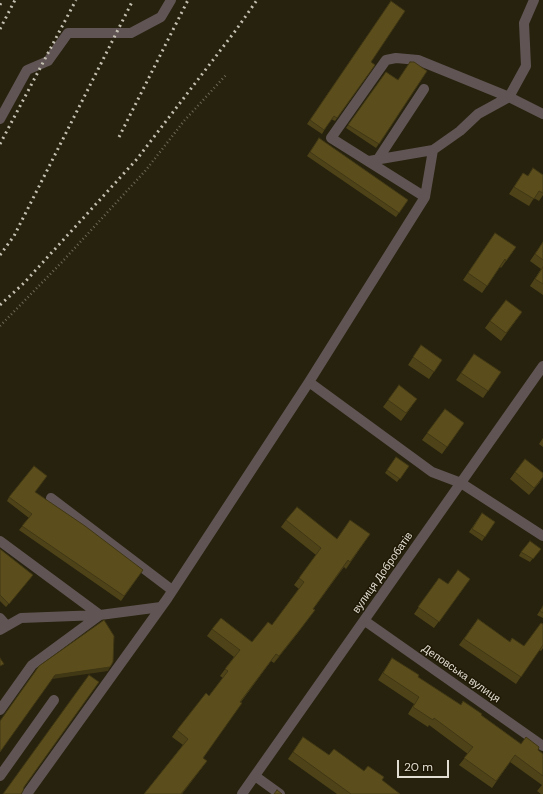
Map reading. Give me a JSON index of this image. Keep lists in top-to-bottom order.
{
  "streets": {
    "street": ["вулиця Добробатів", "Деповська вулиця"]
  },
  "crossings": [
    ["вулиця Добробатів", "Деповська вулиця"]
  ],
  "scale_bar": "20 m"
}
